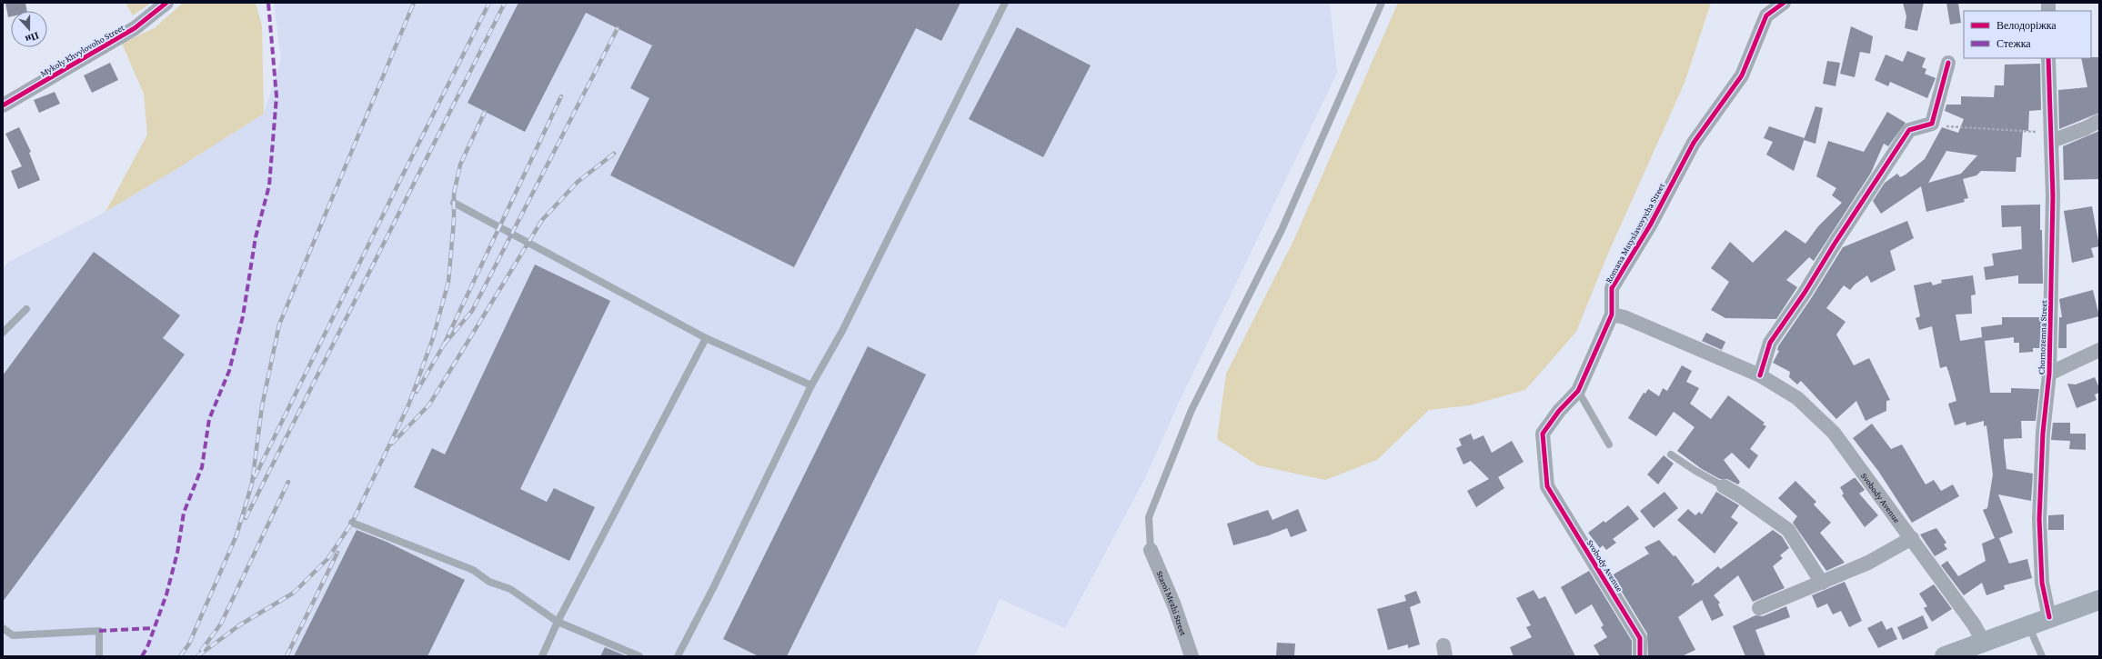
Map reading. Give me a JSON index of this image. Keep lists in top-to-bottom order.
{
  "streets": {
    "street": [
      "Mykoly Khvylovoho Street",
      "Romana Mstyslavovycha Street",
      "Chornozemna Street",
      "Svobody Avenue",
      "Staroi Mezhi Street"
    ]
  },
  "crossings": [
    ["Romana Mstyslavovycha Street", "Svobody Avenue"]
  ],
  "legend": ["Велодоріжка", "Стежка"],
  "north": "bottom"
}
